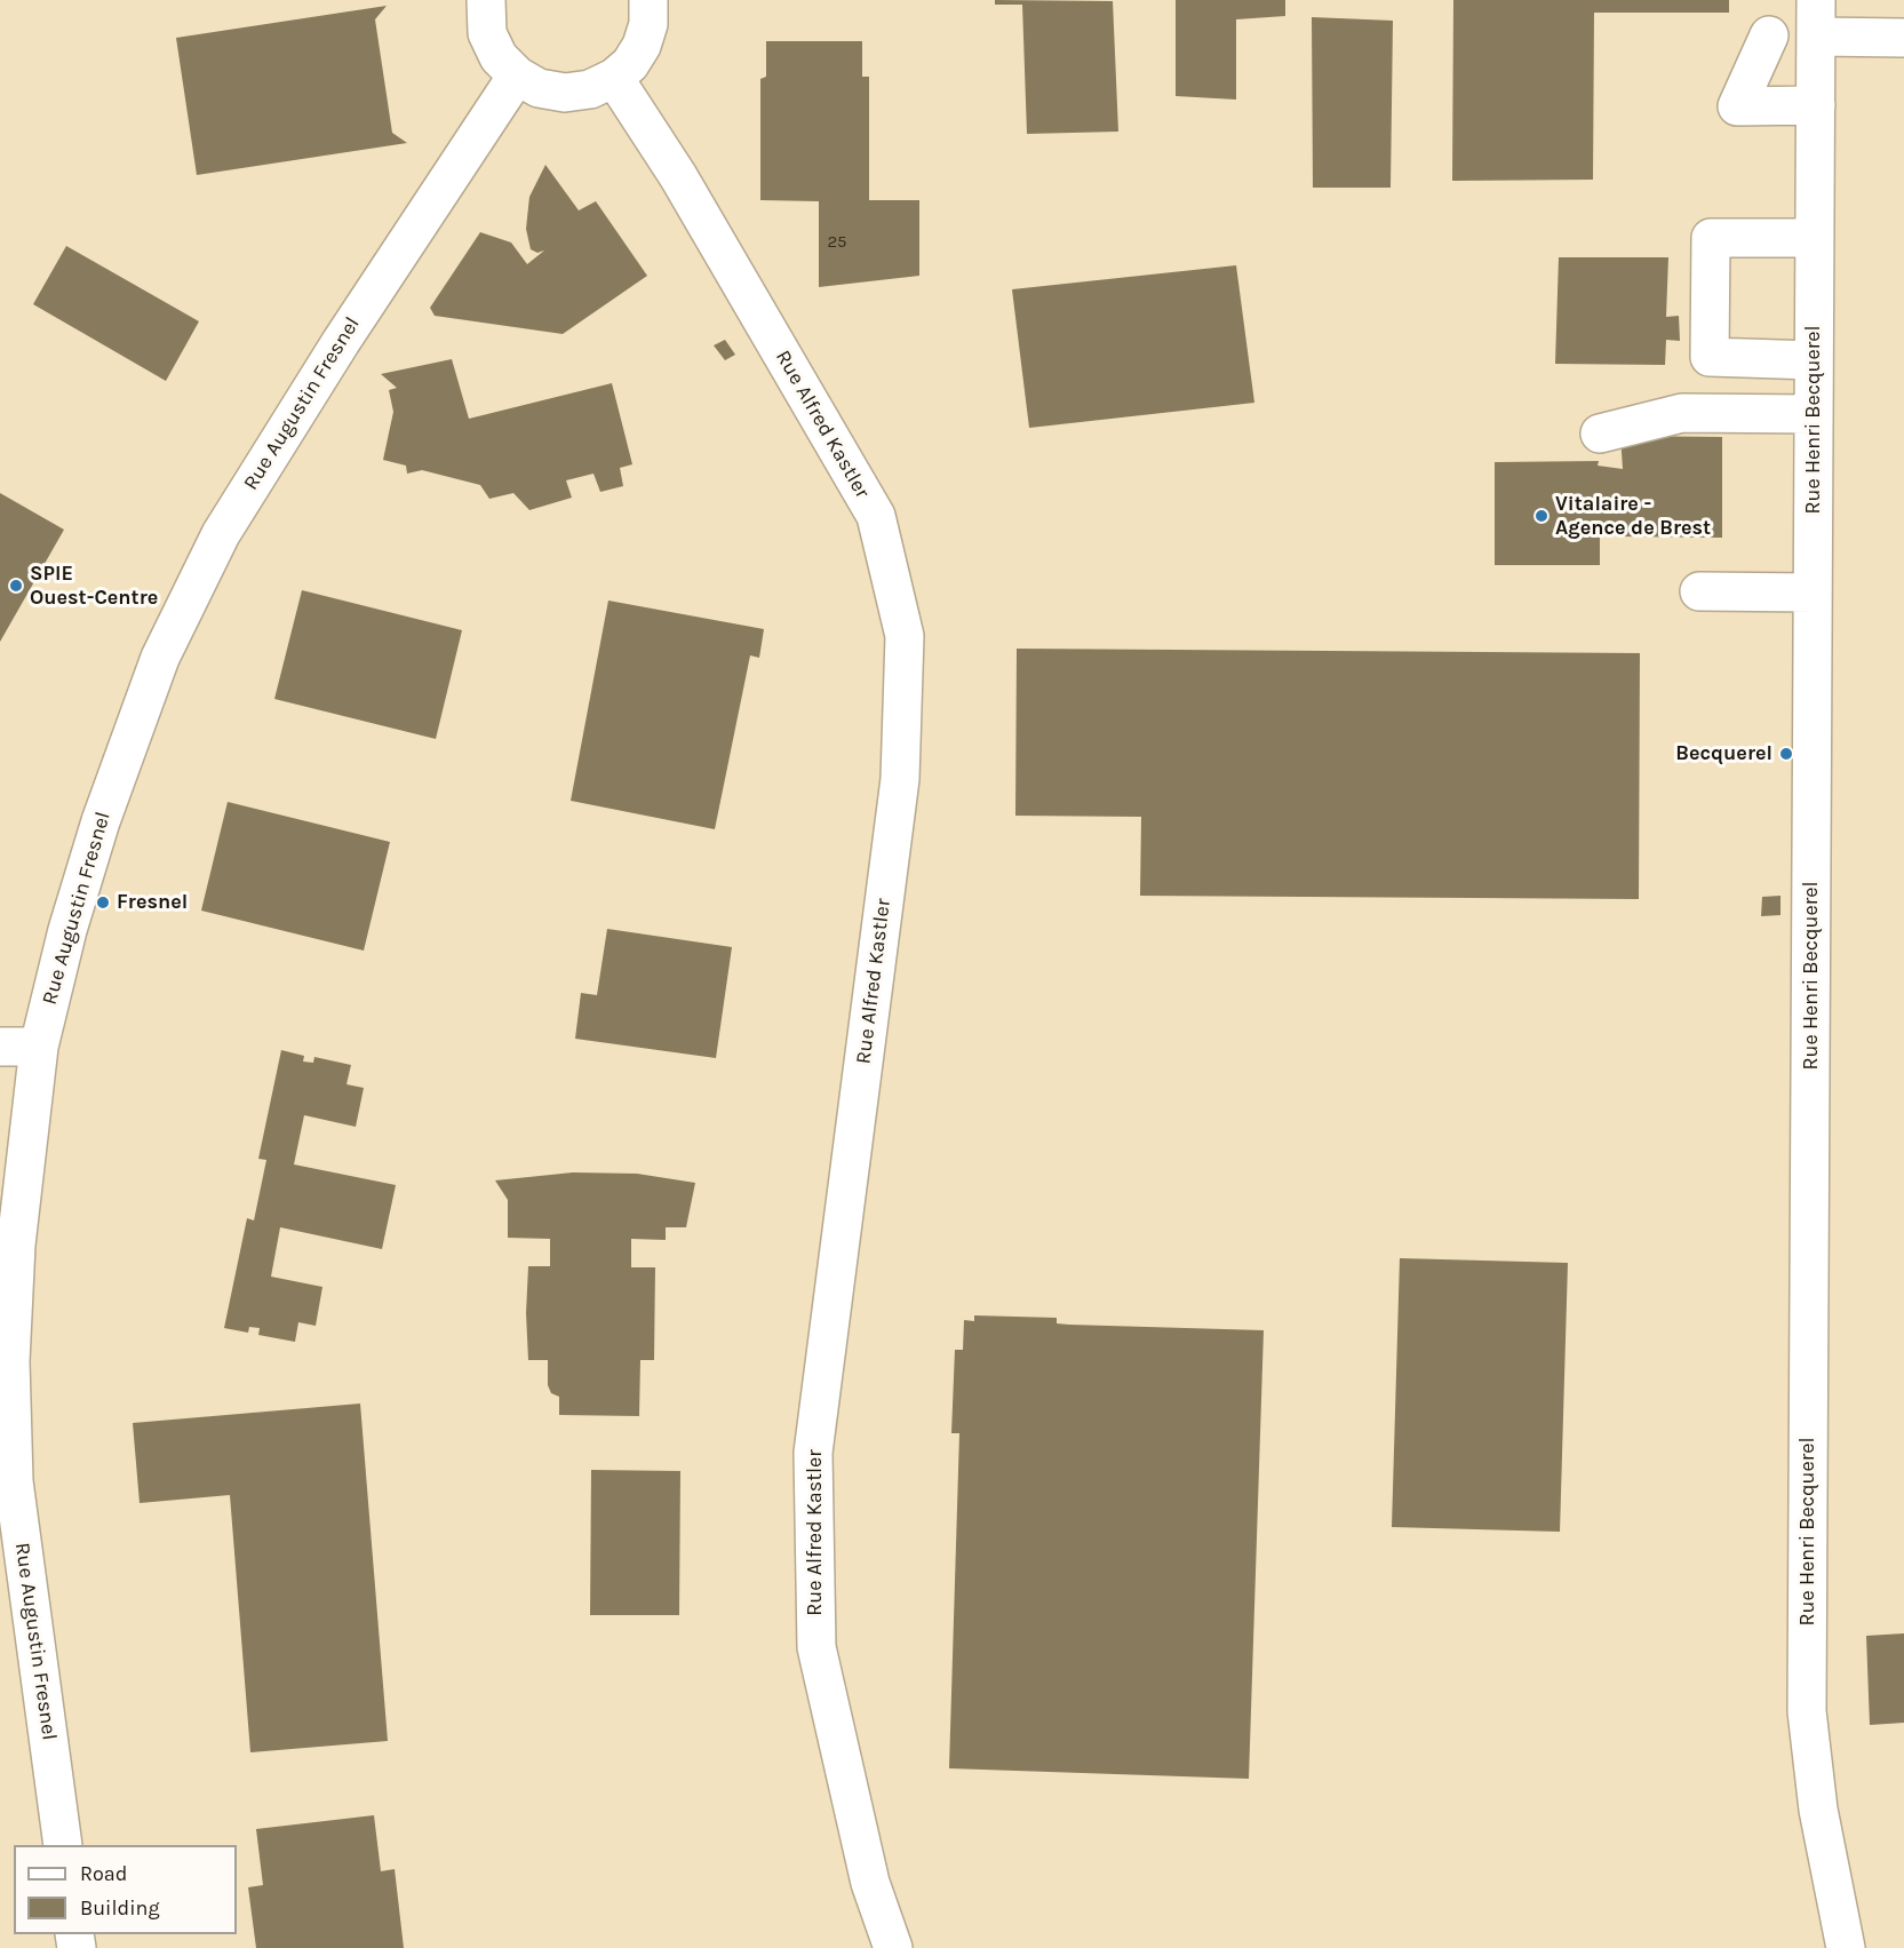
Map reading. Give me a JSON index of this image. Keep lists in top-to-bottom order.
{
  "streets": {
    "street": ["Rue Augustin Fresnel", "Rue Henri Becquerel", "Rue Alfred Kastler"]
  },
  "places": [
    "Vitalaire - Agence de Brest",
    "SPIE Ouest-Centre",
    "Becquerel",
    "Fresnel"
  ],
  "house_numbers": ["25"],
  "legend": ["Road", "Building"]
}
